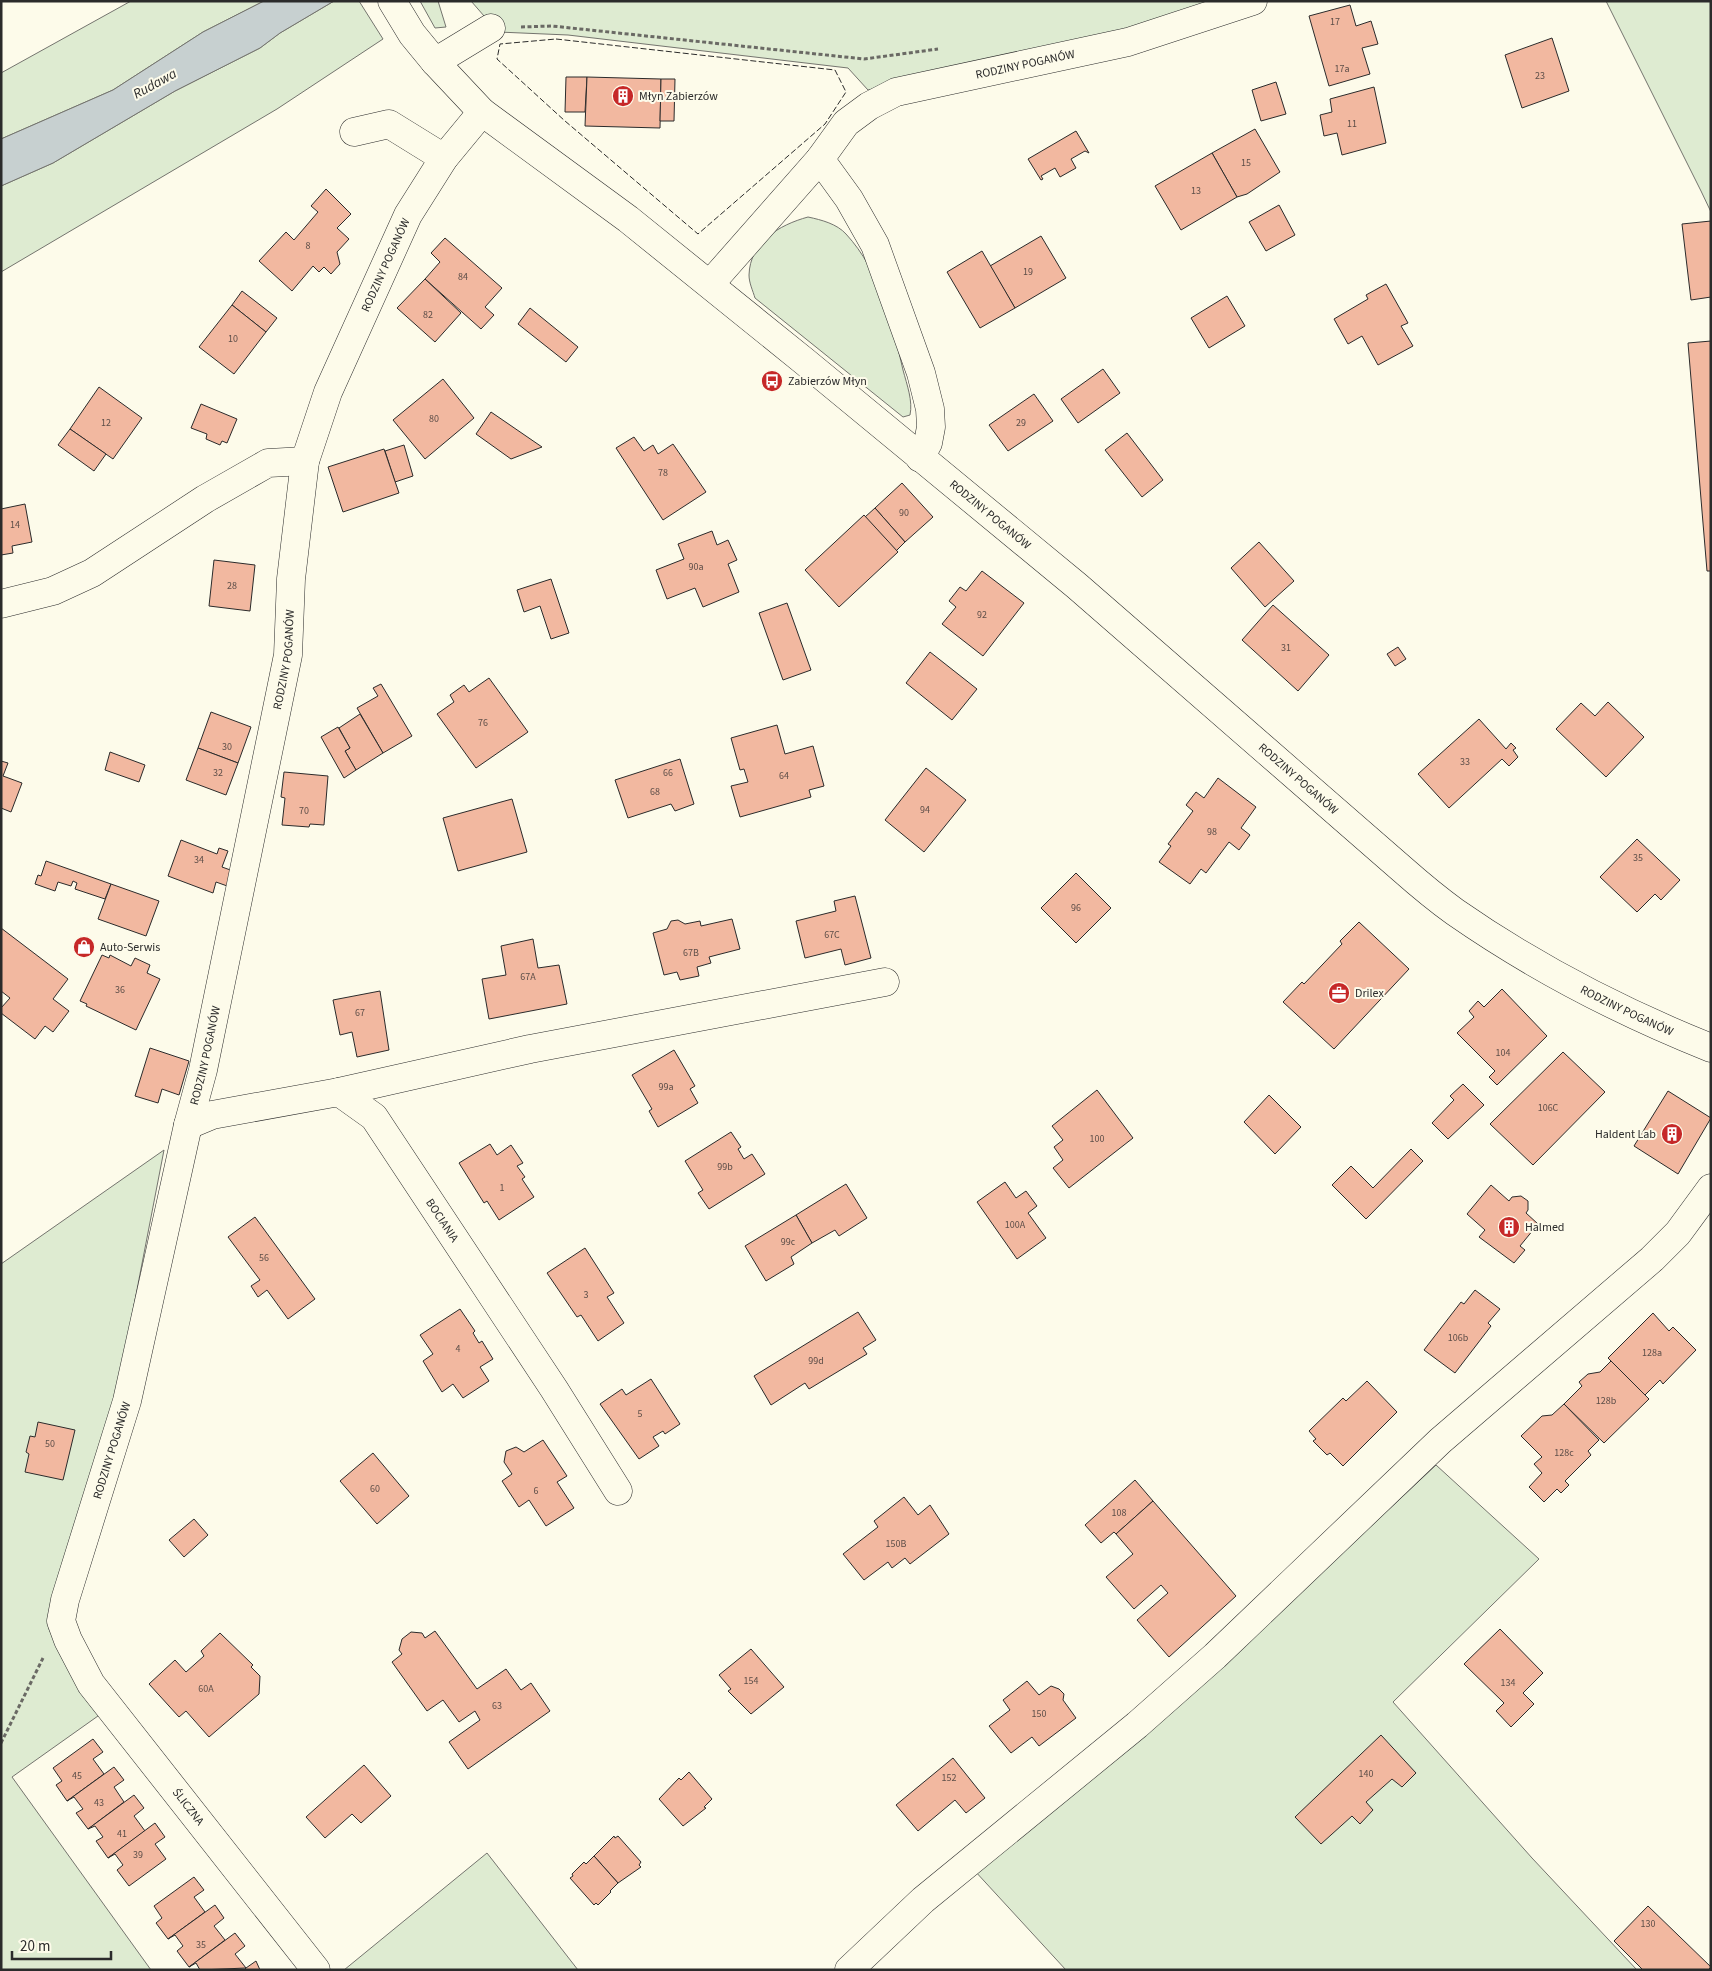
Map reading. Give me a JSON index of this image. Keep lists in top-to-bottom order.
{
  "streets": {
    "street": ["RODZINY POGANÓW", "BOCIANIA", "ŚLICZNA"]
  },
  "crossings": [
    ["RODZINY POGANÓW", "ŚLICZNA"]
  ],
  "water": ["Rudawa"],
  "places": {
    "building": ["Młyn Zabierzów", "Haldent Lab", "Halmed"],
    "bus stop": ["Zabierzów Młyn"],
    "shop": ["Auto-Serwis"],
    "office": ["Drilex"]
  },
  "house_numbers": [
    "17",
    "17a",
    "23",
    "11",
    "15",
    "13",
    "8",
    "19",
    "84",
    "82",
    "10",
    "80",
    "12",
    "29",
    "78",
    "90",
    "14",
    "90a",
    "28",
    "92",
    "31",
    "76",
    "30",
    "33",
    "32",
    "66",
    "64",
    "68",
    "94",
    "70",
    "98",
    "35",
    "34",
    "96",
    "67C",
    "67B",
    "67A",
    "36",
    "67",
    "104",
    "99a",
    "106C",
    "100",
    "99b",
    "1",
    "100A",
    "99c",
    "56",
    "3",
    "106b",
    "4",
    "128a",
    "99d",
    "128b",
    "5",
    "50",
    "128c",
    "60",
    "6",
    "108",
    "150B",
    "154",
    "134",
    "60A",
    "63",
    "150",
    "140",
    "45",
    "152",
    "43",
    "41",
    "39",
    "130",
    "35"
  ],
  "scale_bar": "20 m"
}
